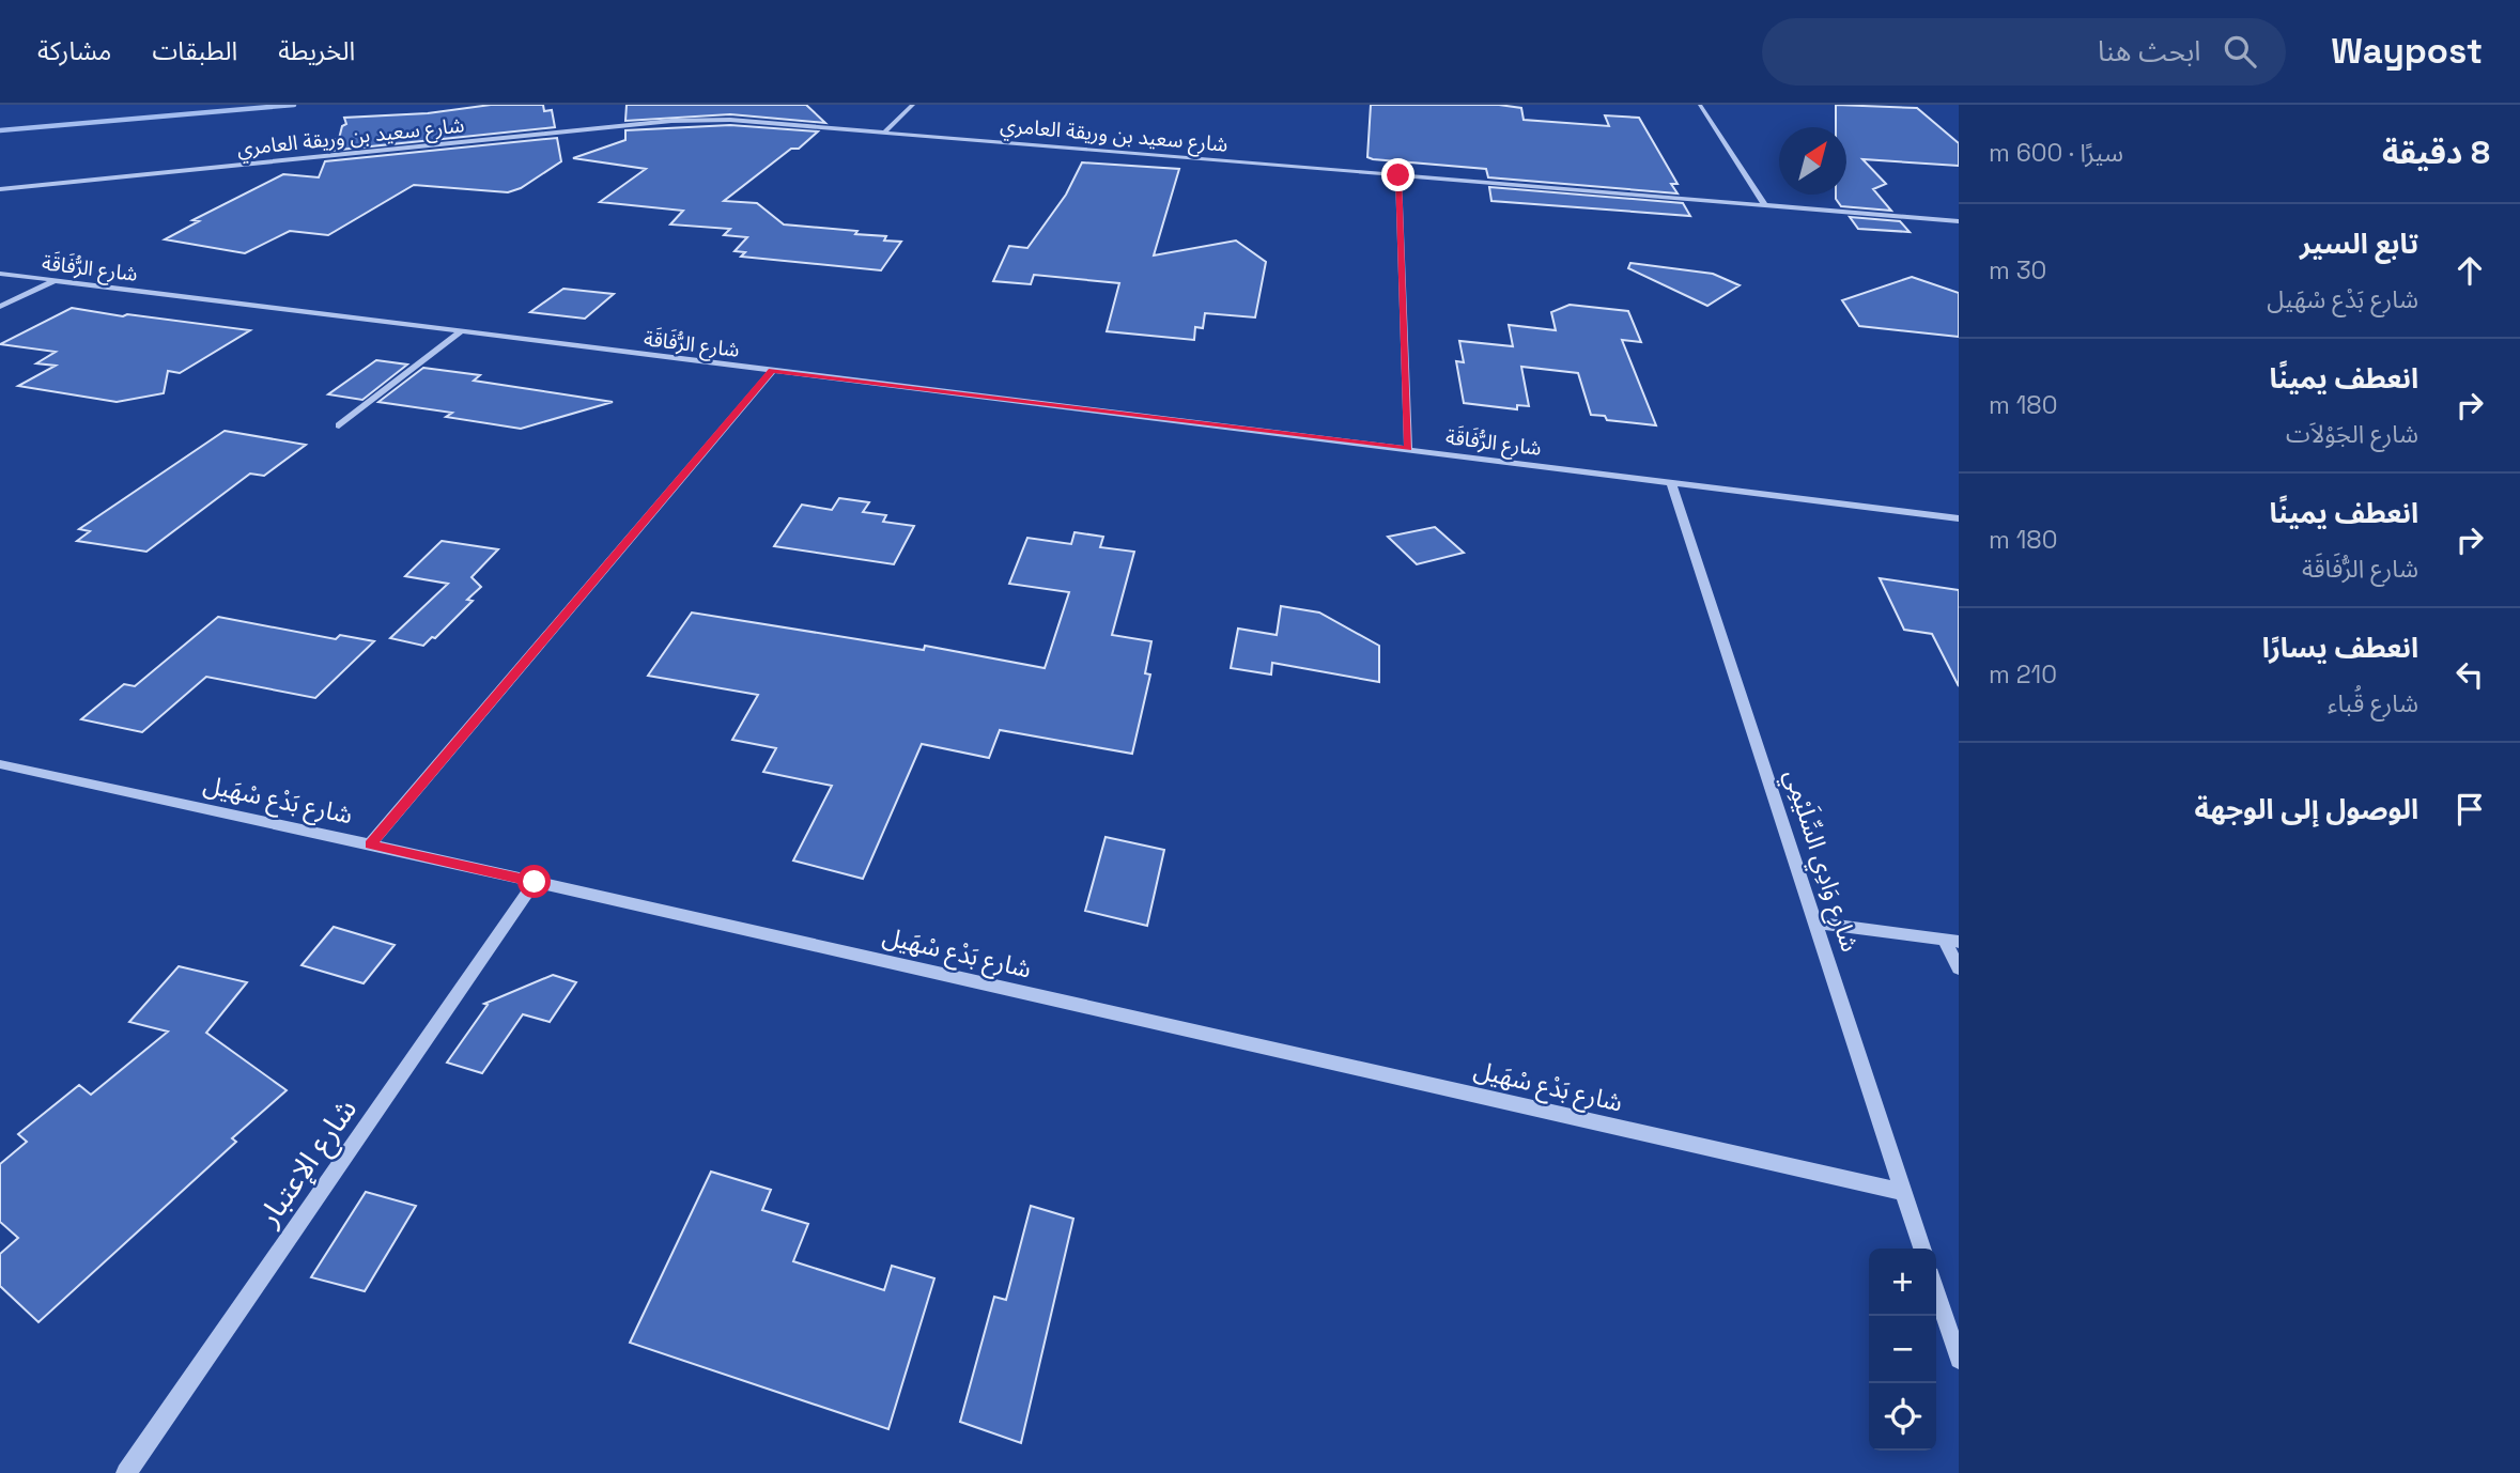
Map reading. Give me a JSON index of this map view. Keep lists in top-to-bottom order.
{
  "streets": {
    "street": [
      "شارع سعيد بن وريقة العامري",
      "شارع الرُّفَاقَة",
      "شارع بَدْع سْهَيل",
      "شارع وَادِي السِّلَيْمِي",
      "شارع الإعتبار"
    ]
  },
  "crossings": [
    ["شارع الرُّفَاقَة", "شارع وَادِي السِّلَيْمِي"],
    ["شارع بَدْع سْهَيل", "شارع وَادِي السِّلَيْمِي"],
    ["شارع بَدْع سْهَيل", "شارع الإعتبار"]
  ],
  "north": "top right",
  "page": {
    "header": "Waypost",
    "search": "ابحث هنا",
    "nav": ["الخريطة", "الطبقات", "مشاركة"],
    "heading": ["8 دقيقة", "سيرًا · 600 m"],
    "list": [
      ["تابع السير", "شارع بَدْع سْهَيل", "30 m"],
      ["انعطف يمينًا", "شارع الجَوْلاَت", "180 m"],
      ["انعطف يمينًا", "شارع الرُّفَاقَة", "180 m"],
      ["انعطف يسارًا", "شارع قُباء", "210 m"],
      "الوصول إلى الوجهة"
    ],
    "map_buttons": ["+", "−"]
  }
}
